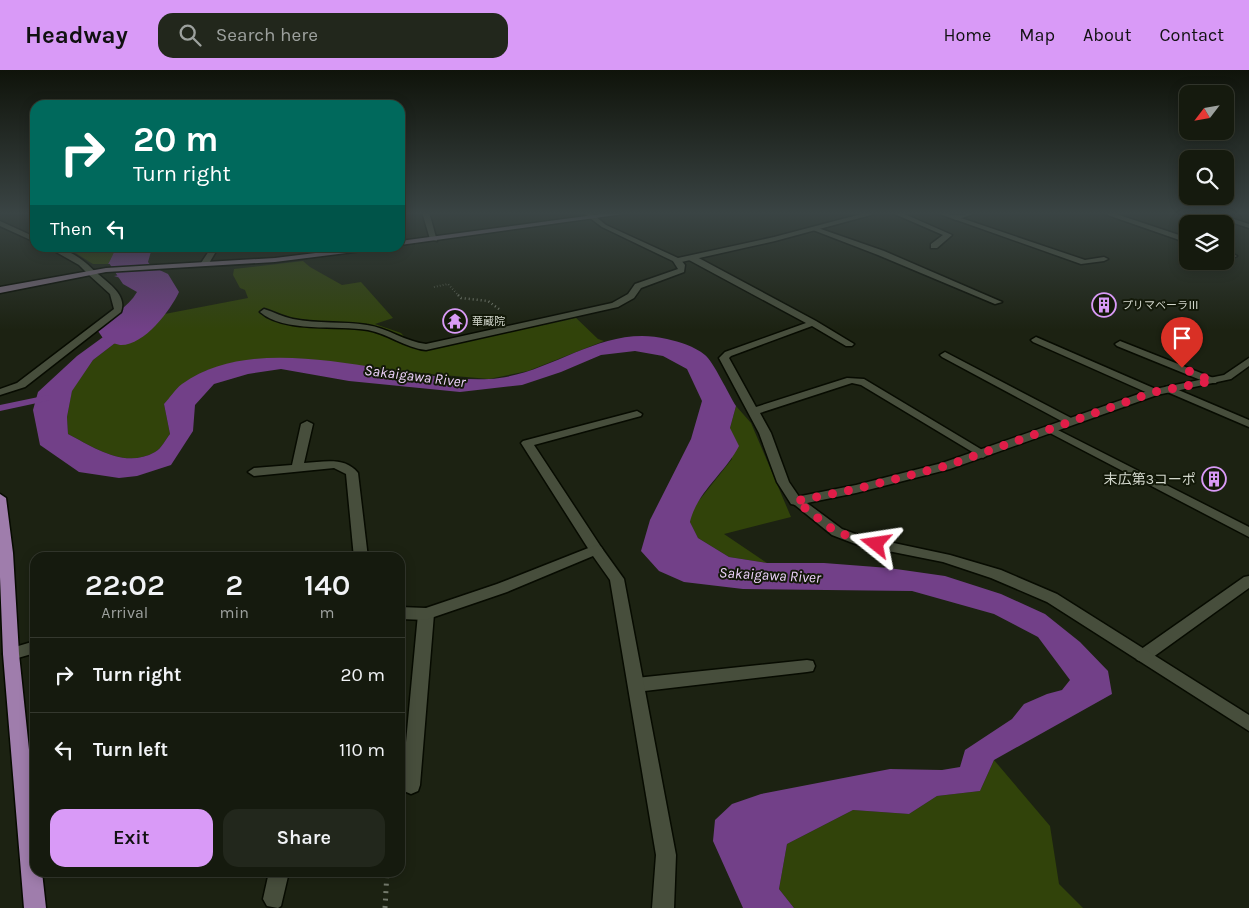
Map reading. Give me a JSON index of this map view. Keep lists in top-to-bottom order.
{
  "water": ["Sakaigawa River"],
  "places": {
    "building": ["プリマベーラⅢ", "末広第3コーポ"],
    "temple": ["華蔵院"]
  },
  "north": "bottom left",
  "page": {
    "header": "Headway",
    "search": "Search here",
    "nav": [
      "Home",
      "Map",
      "About",
      "Contact"
    ],
    "turn": ["20 m", "Turn right"],
    "then": "Then",
    "eta": [
      "22:02",
      "Arrival",
      "2",
      "min",
      "140",
      "m"
    ],
    "list": [
      {
        "name": "Turn right",
        "value": "20 m"
      },
      {
        "name": "Turn left",
        "value": "110 m"
      }
    ],
    "buttons": ["Exit", "Share"]
  }
}
